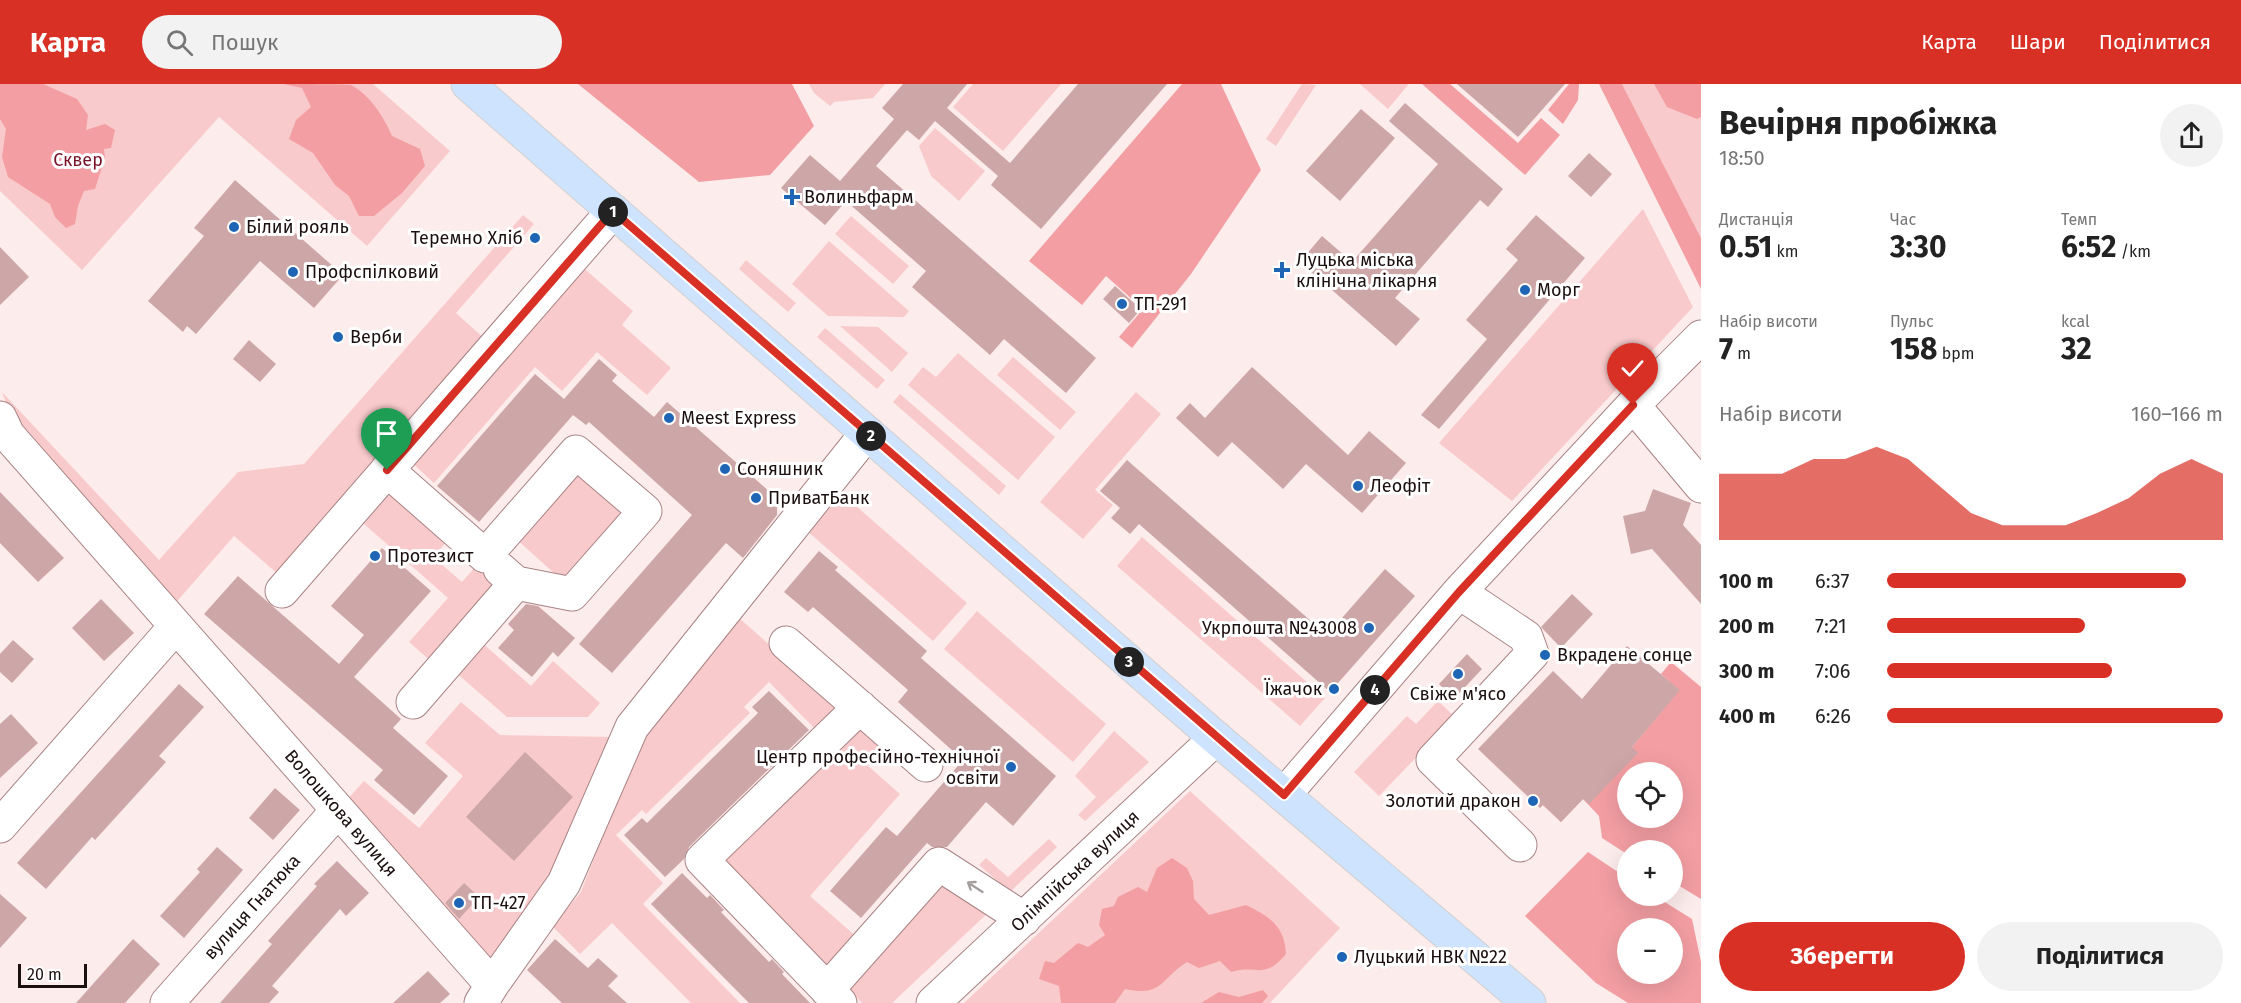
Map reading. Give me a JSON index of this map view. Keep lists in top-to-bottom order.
{
  "streets": {
    "street": ["Волошкова вулиця", "Олімпійська вулиця", "вулиця Гнатюка"]
  },
  "crossings": [
    ["Волошкова вулиця", "вулиця Гнатюка"]
  ],
  "parks": ["Сквер"],
  "places": {
    "health": ["Волиньфарм", "Луцька міська клінічна лікарня"],
    "other": [
      "Білий рояль",
      "Теремно Хліб",
      "Профспілковий",
      "Морг",
      "ТП-291",
      "Верби",
      "Meest Express",
      "Соняшник",
      "Леофіт",
      "ПриватБанк",
      "Протезист",
      "Укрпошта №43008",
      "Вкрадене сонце",
      "Свіже м'ясо",
      "Їжачок",
      "Центр професійно-технічної освіти",
      "Золотий дракон",
      "ТП-427",
      "Луцький НВК №22"
    ]
  },
  "scale_bar": "20 m",
  "page": {
    "header": "Карта",
    "search": "Пошук",
    "nav": ["Карта", "Шари", "Поділитися"],
    "heading": ["Вечірня пробіжка", "18:50"],
    "stats": [
      ["Дистанція", "0.51 km"],
      ["Час", "3:30"],
      ["Темп", "6:52 /km"],
      ["Набір висоти", "7 m"],
      ["Пульс", "158 bpm"],
      ["kcal", "32"]
    ],
    "pins": [
      "1",
      "2",
      "3",
      "4"
    ],
    "chart": ["Набір висоти", "160–166 m"],
    "list": [
      {
        "name": "100 m",
        "note": "6:37"
      },
      {
        "name": "200 m",
        "note": "7:21"
      },
      {
        "name": "300 m",
        "note": "7:06"
      },
      {
        "name": "400 m",
        "note": "6:26"
      }
    ],
    "map_buttons": ["+", "−"],
    "buttons": ["Зберегти", "Поділитися"],
    "scale": "20 m"
  }
}
